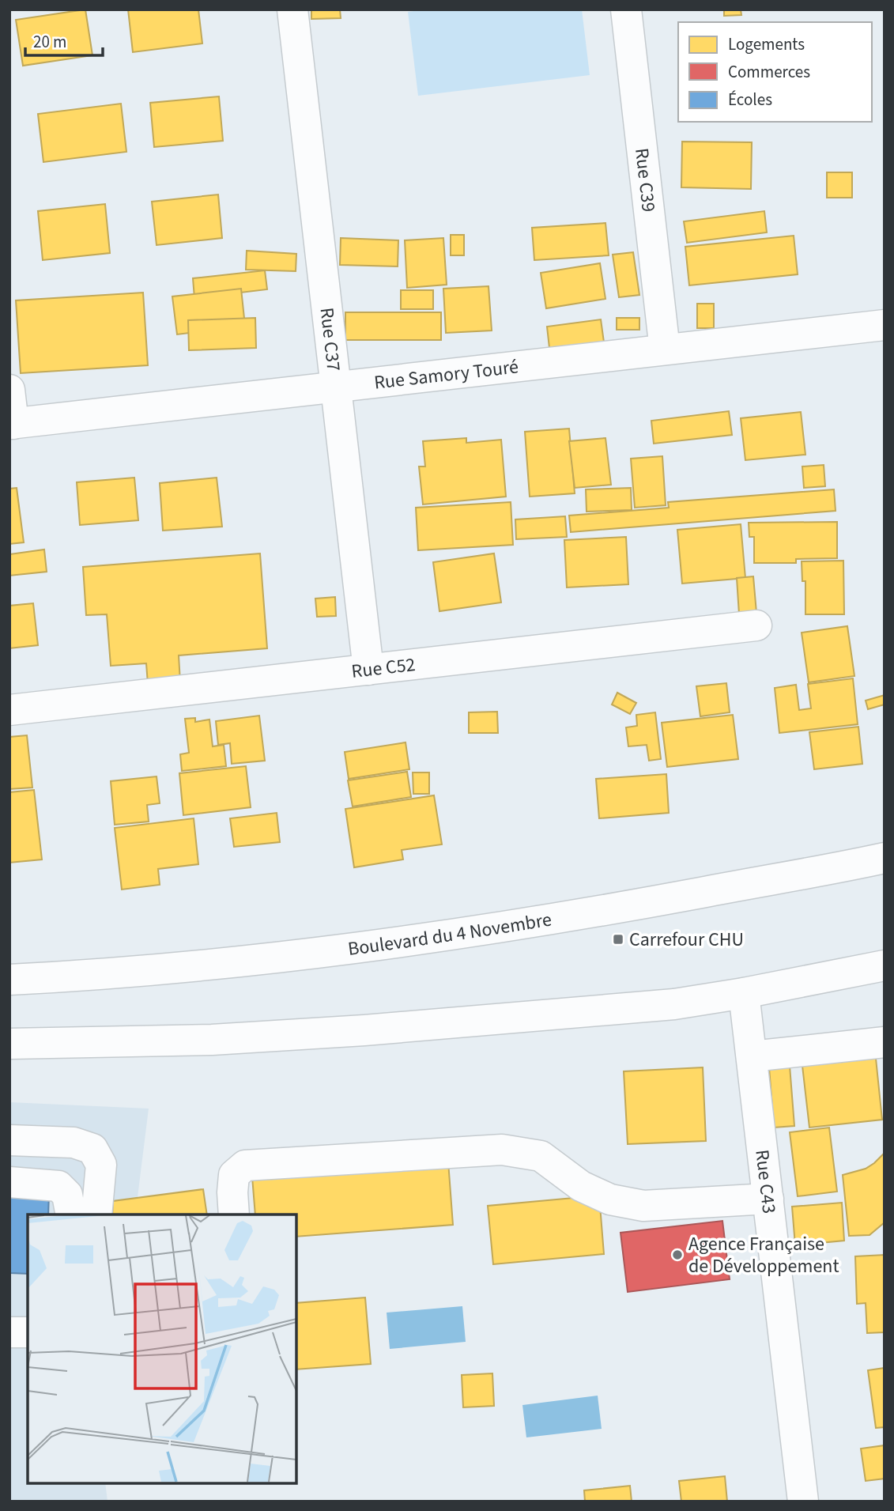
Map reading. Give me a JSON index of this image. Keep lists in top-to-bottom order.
{
  "streets": {
    "street": [
      "Rue C39",
      "Rue C37",
      "Rue Samory Touré",
      "Rue C52",
      "Boulevard du 4 Novembre",
      "Rue C43"
    ]
  },
  "crossings": [
    ["Rue C39", "Rue Samory Touré"],
    ["Rue C37", "Rue Samory Touré"],
    ["Rue C37", "Rue C52"]
  ],
  "places": {
    "transit": ["Carrefour CHU"],
    "other": ["Agence Française de Développement"]
  },
  "legend": ["Logements", "Commerces", "Écoles"],
  "scale_bar": "20 m"
}
